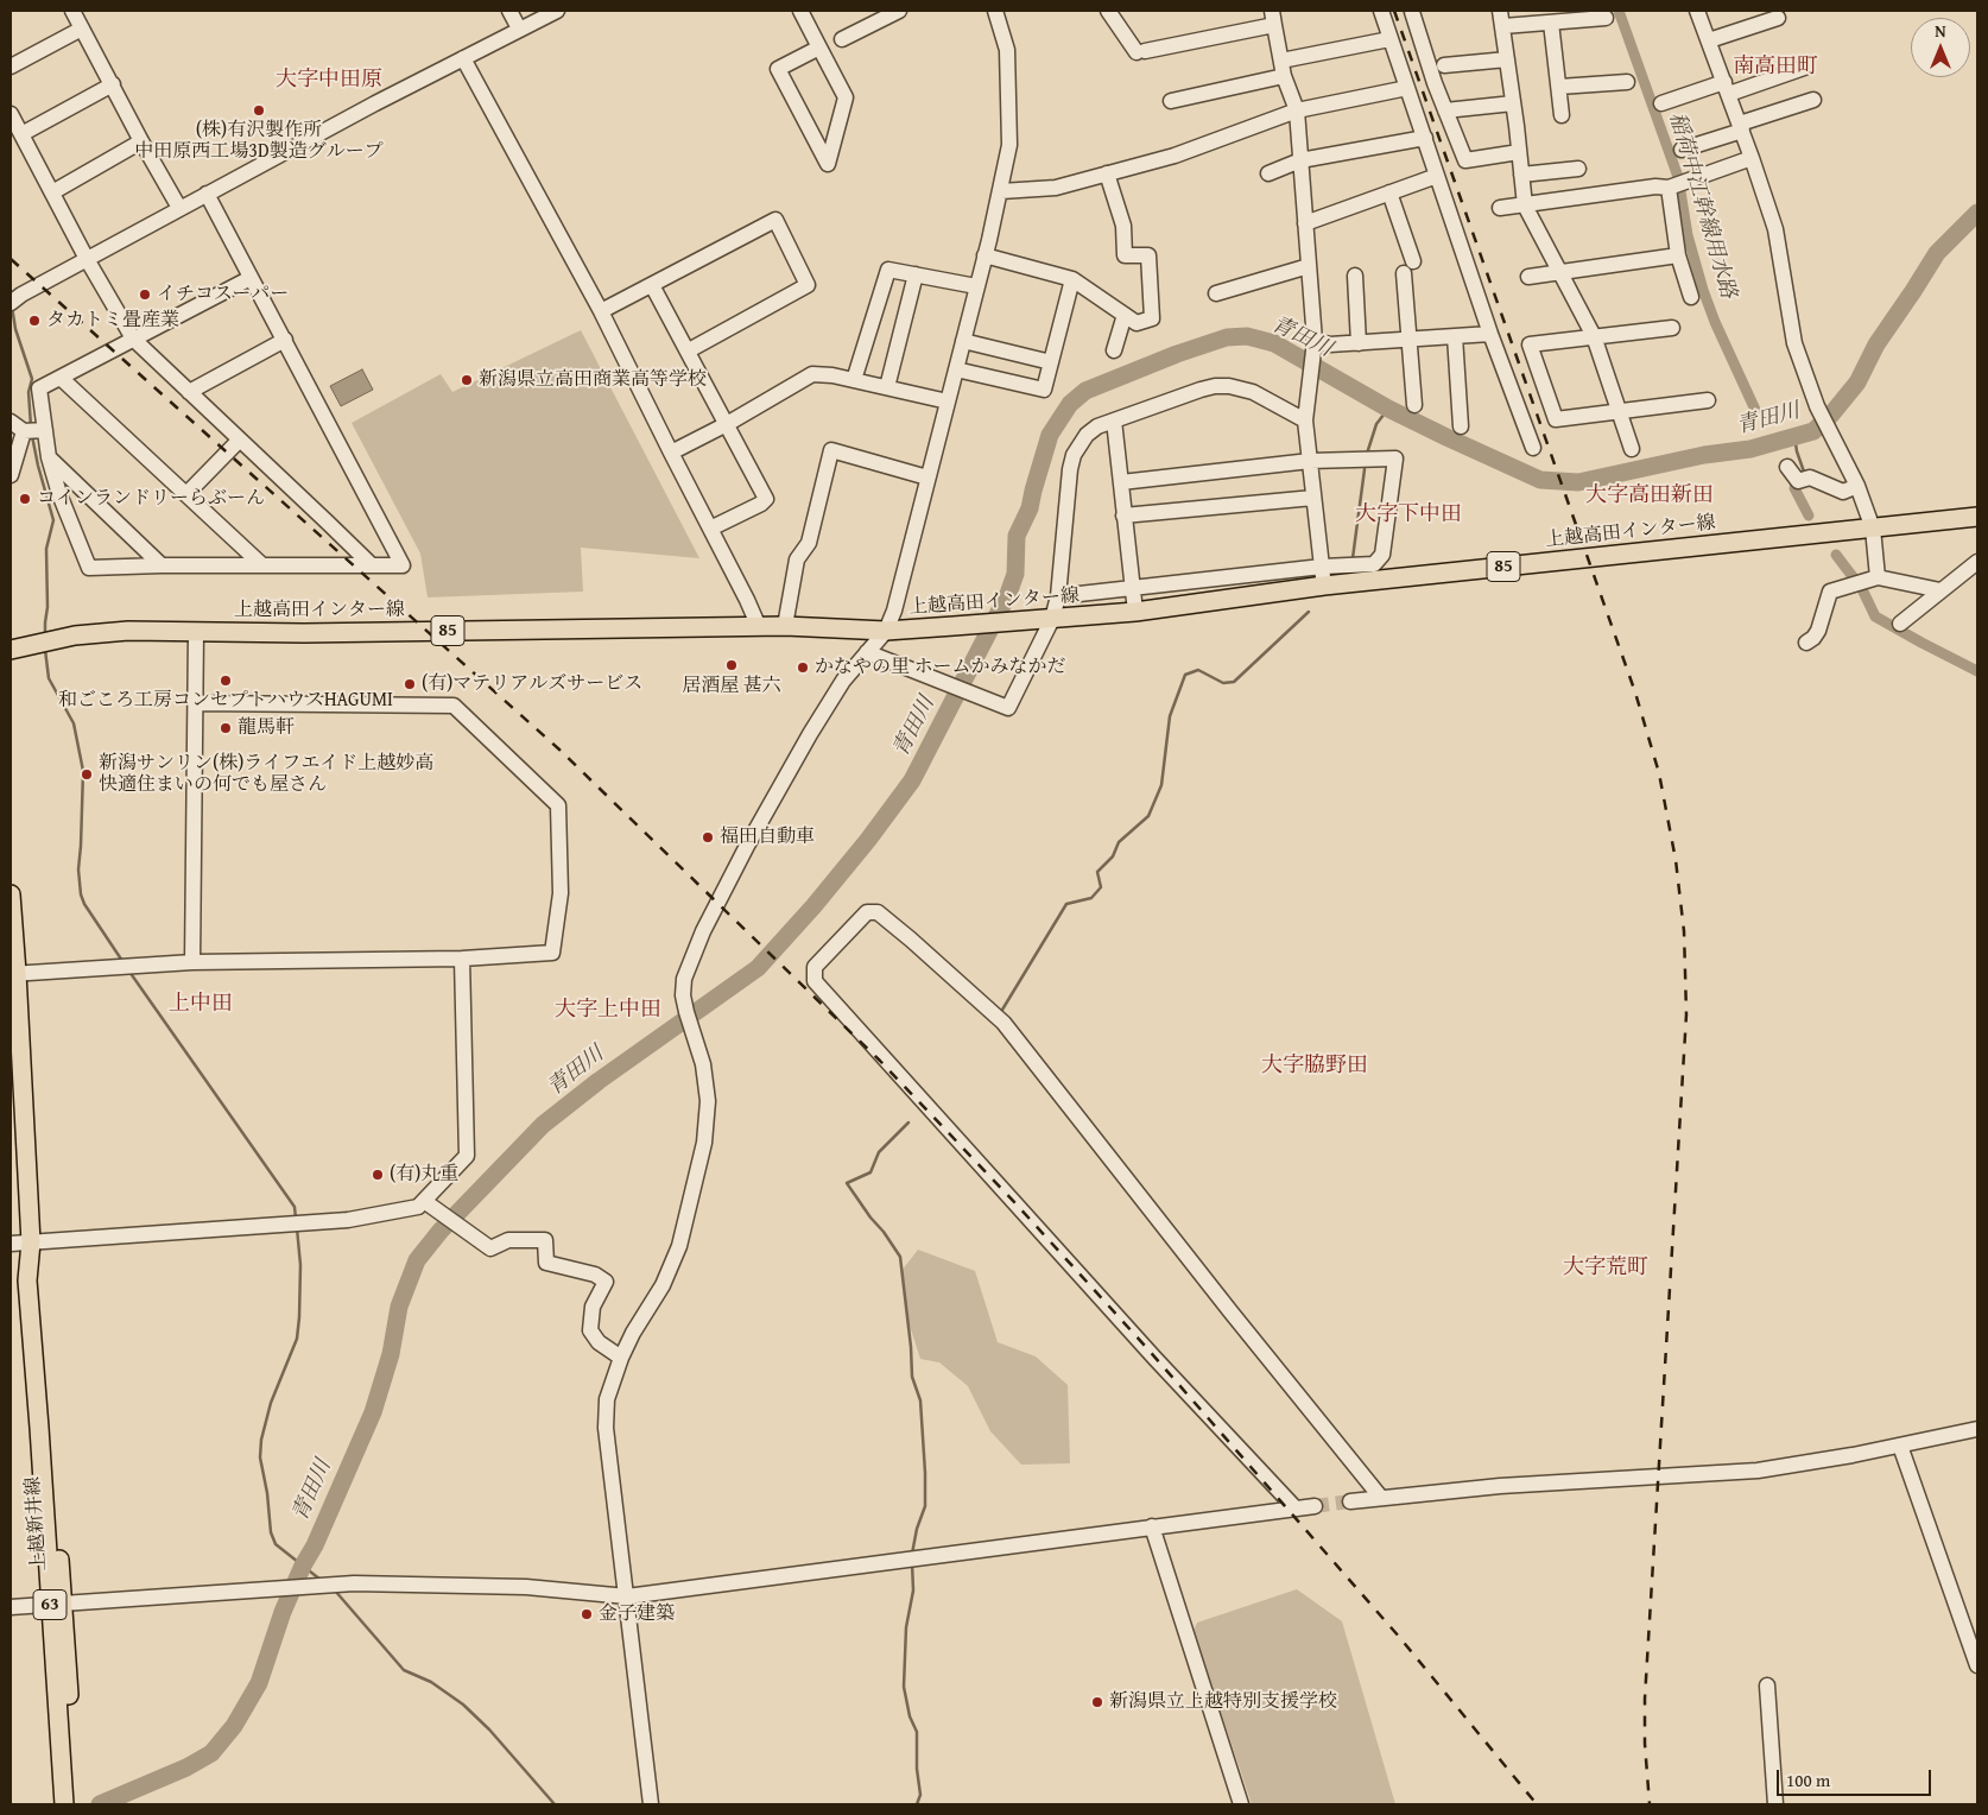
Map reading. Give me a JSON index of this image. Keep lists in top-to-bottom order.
{
  "streets": {
    "main road": [
      "上越高田インター線",
      "85",
      "上越新井線",
      "63"
    ]
  },
  "districts": [
    "南高田町",
    "大字中田原",
    "大字高田新田",
    "大字下中田",
    "上中田",
    "大字上中田",
    "大字脇野田",
    "大字荒町"
  ],
  "water": ["稲荷中江幹線用水路", "青田川"],
  "places": [
    "(株)有沢製作所 中田原西工場3D製造グループ",
    "イチコスーパー",
    "タカトミ畳産業",
    "新潟県立高田商業高等学校",
    "コインランドリーらぶーん",
    "居酒屋 甚六",
    "かなやの里 ホームかみなかだ",
    "和ごころ工房コンセプトハウスHAGUMI",
    "(有)マテリアルズサービス",
    "龍馬軒",
    "新潟サンリン(株)ライフエイド上越妙高 快適住まいの何でも屋さん",
    "福田自動車",
    "(有)丸重",
    "金子建築",
    "新潟県立上越特別支援学校"
  ],
  "scale_bar": "100 m",
  "north": "top"
}
